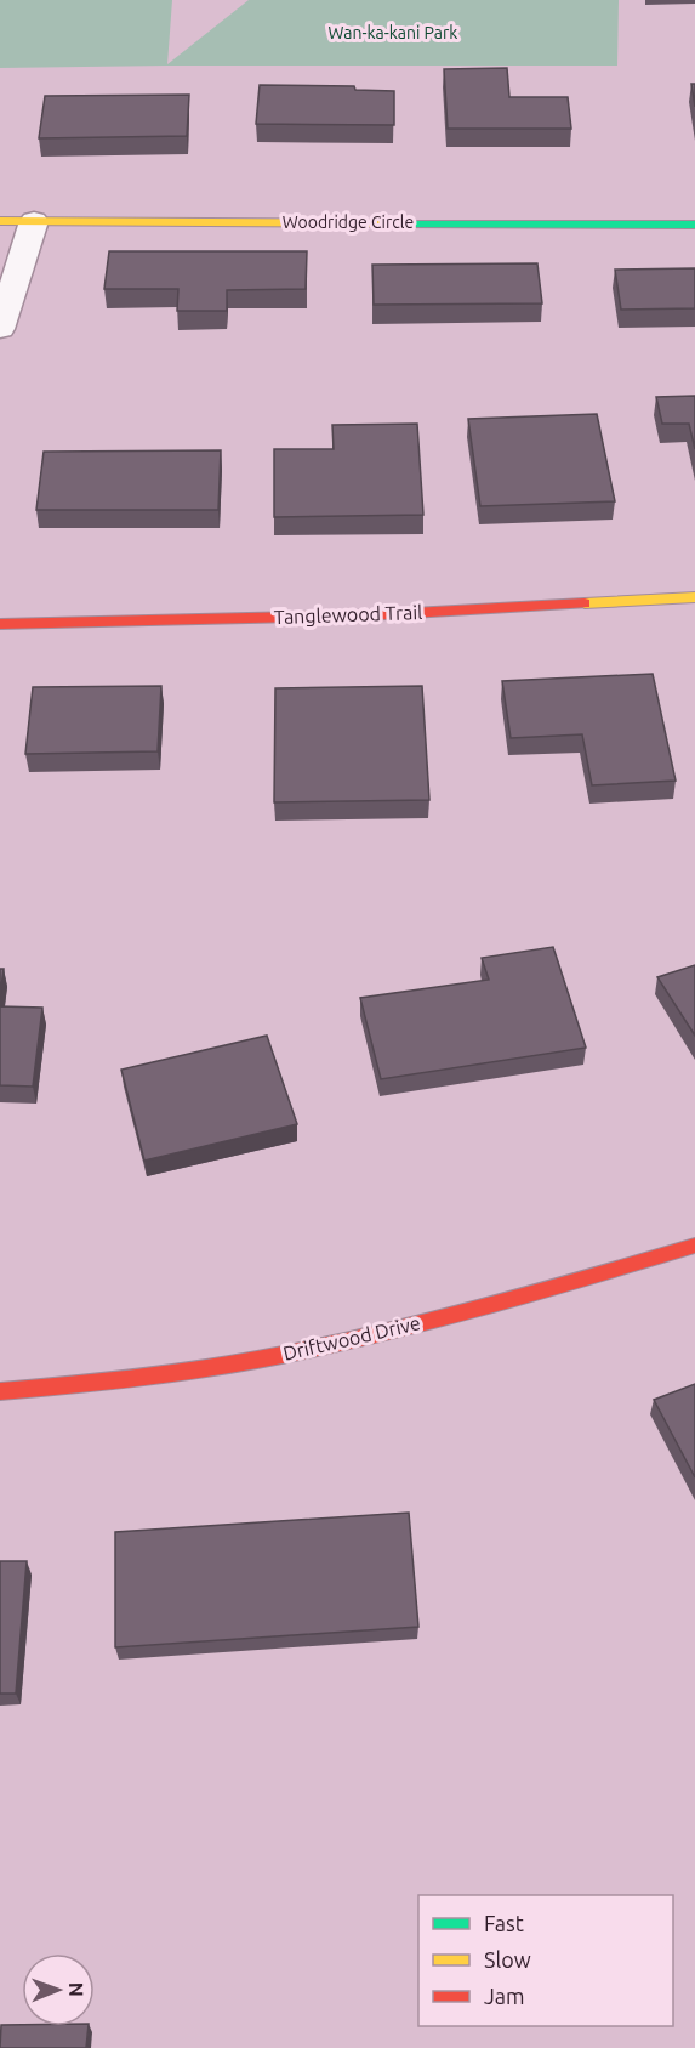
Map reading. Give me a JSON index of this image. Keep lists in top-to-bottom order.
{
  "streets": {
    "street": ["Woodridge Circle", "Tanglewood Trail", "Driftwood Drive"]
  },
  "parks": ["Wan-ka-kani Park"],
  "legend": ["Fast", "Slow", "Jam"],
  "north": "right"
}
